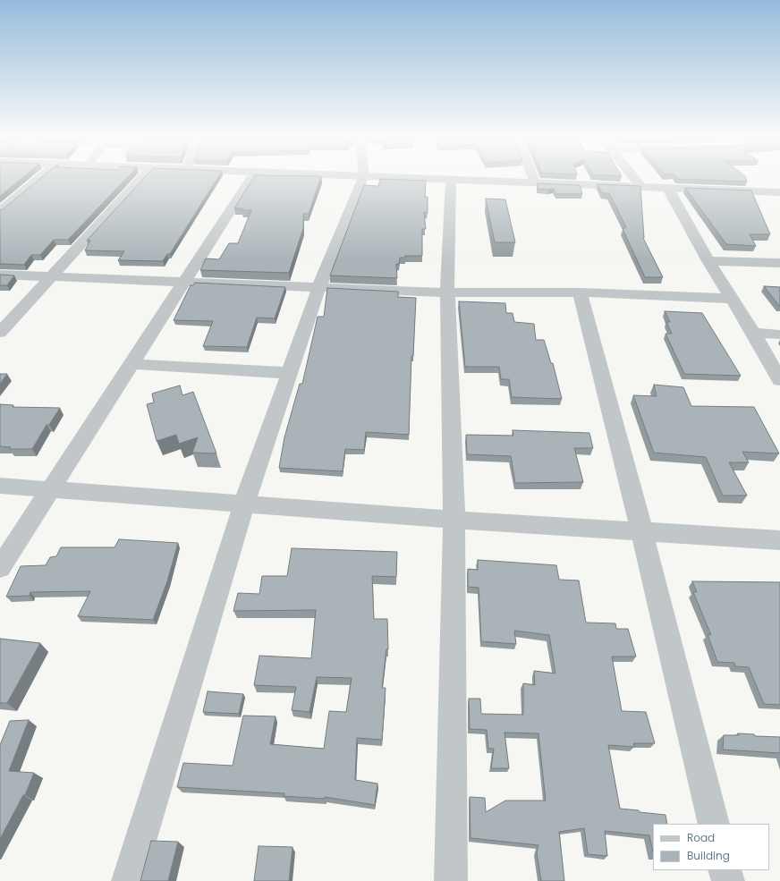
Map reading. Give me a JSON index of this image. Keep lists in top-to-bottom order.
{
  "legend": ["Road", "Building"]
}
